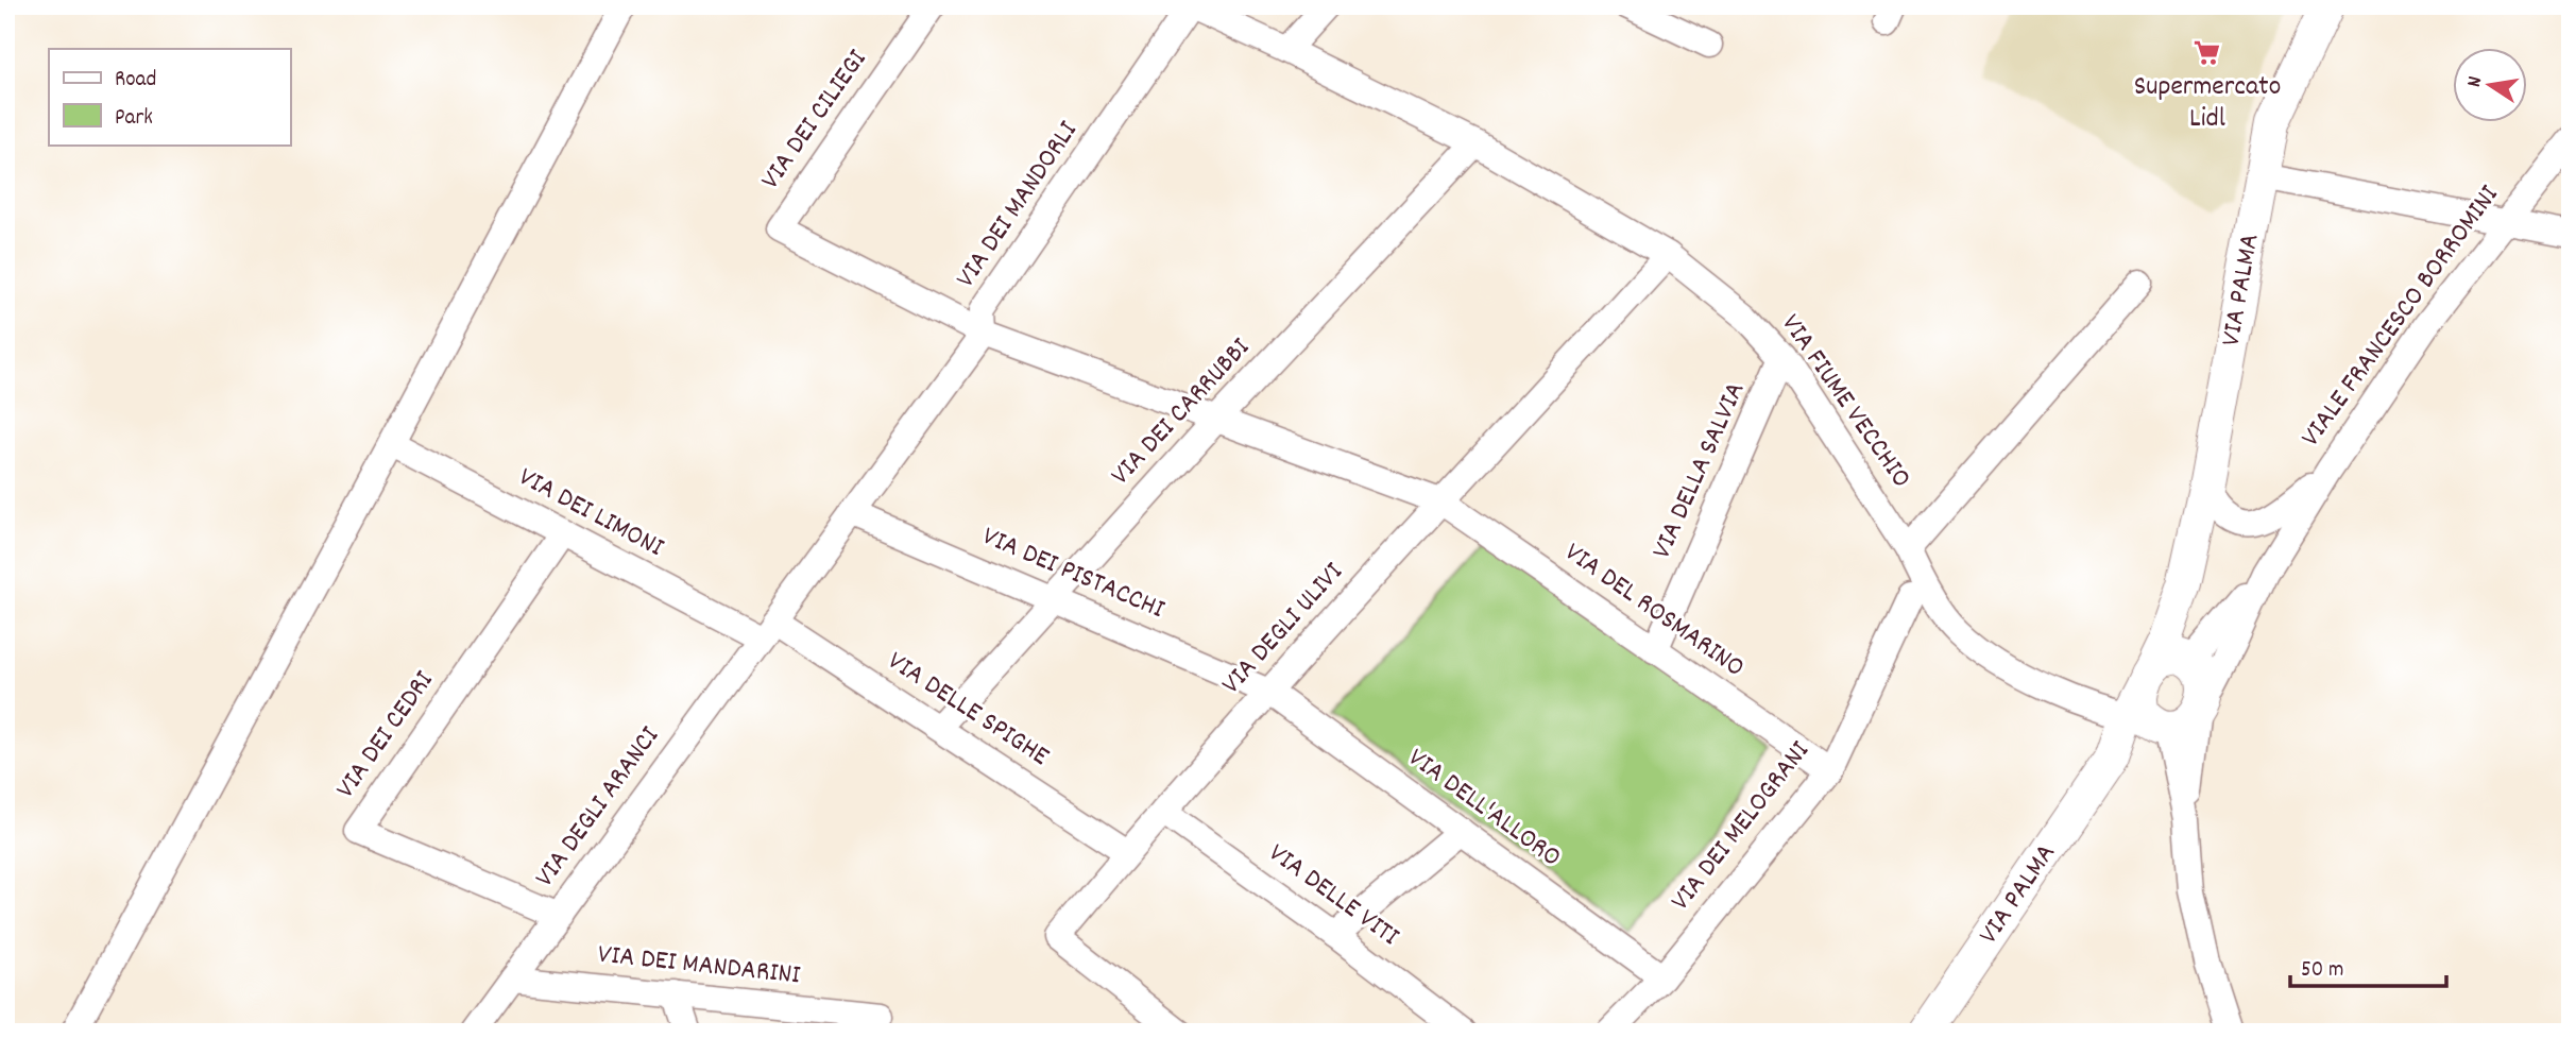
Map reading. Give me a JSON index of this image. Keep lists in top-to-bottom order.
{
  "streets": {
    "main road": ["VIA PALMA"],
    "street": [
      "VIA DEI CILIEGI",
      "VIA DEI MANDORLI",
      "VIALE FRANCESCO BORROMINI",
      "VIA FIUME VECCHIO",
      "VIA DEI CARRUBBI",
      "VIA DELLA SALVIA",
      "VIA DEI LIMONI",
      "VIA DEI PISTACCHI",
      "VIA DEL ROSMARINO",
      "VIA DEGLI ULIVI",
      "VIA DELLE SPIGHE",
      "VIA DEI CEDRI",
      "VIA DEGLI ARANCI",
      "VIA DELL'ALLORO",
      "VIA DEI MELOGRANI",
      "VIA DELLE VITI",
      "VIA DEI MANDARINI"
    ]
  },
  "crossings": [
    ["VIA DEI CILIEGI", "VIA DEI MANDORLI"],
    ["VIA DEI CILIEGI", "VIA DEL ROSMARINO"],
    ["VIA DEI MANDORLI", "VIA FIUME VECCHIO"],
    ["VIA DEI MANDORLI", "VIA DEI LIMONI"],
    ["VIA DEI MANDORLI", "VIA DEI PISTACCHI"],
    ["VIA DEI MANDORLI", "VIA DEL ROSMARINO"],
    ["VIA DEI MANDORLI", "VIA DELLE SPIGHE"],
    ["VIA DEI MANDORLI", "VIA DEGLI ARANCI"],
    ["VIA PALMA", "VIA FIUME VECCHIO"],
    ["VIA FIUME VECCHIO", "VIA DEI CARRUBBI"],
    ["VIA FIUME VECCHIO", "VIA DELLA SALVIA"],
    ["VIA FIUME VECCHIO", "VIA DEGLI ULIVI"],
    ["VIA DEI CARRUBBI", "VIA DEI PISTACCHI"],
    ["VIA DEI CARRUBBI", "VIA DEL ROSMARINO"],
    ["VIA DEI CARRUBBI", "VIA DELLE SPIGHE"],
    ["VIA DELLA SALVIA", "VIA DEL ROSMARINO"],
    ["VIA DEI LIMONI", "VIA DELLE SPIGHE"],
    ["VIA DEI LIMONI", "VIA DEI CEDRI"],
    ["VIA DEI LIMONI", "VIA DEGLI ARANCI"],
    ["VIA DEI PISTACCHI", "VIA DEGLI ULIVI"],
    ["VIA DEI PISTACCHI", "VIA DELL'ALLORO"],
    ["VIA DEL ROSMARINO", "VIA DEGLI ULIVI"],
    ["VIA DEL ROSMARINO", "VIA DEI MELOGRANI"],
    ["VIA DEGLI ULIVI", "VIA DELLE SPIGHE"],
    ["VIA DEGLI ULIVI", "VIA DELL'ALLORO"],
    ["VIA DEGLI ULIVI", "VIA DELLE VITI"],
    ["VIA DELLE SPIGHE", "VIA DEGLI ARANCI"],
    ["VIA DEI CEDRI", "VIA DEGLI ARANCI"],
    ["VIA DEGLI ARANCI", "VIA DEI MANDARINI"],
    ["VIA DELL'ALLORO", "VIA DEI MELOGRANI"]
  ],
  "places": {
    "supermarket": ["Supermercato Lidl"]
  },
  "legend": ["Road", "Park"],
  "scale_bar": "50 m",
  "north": "left"
}
